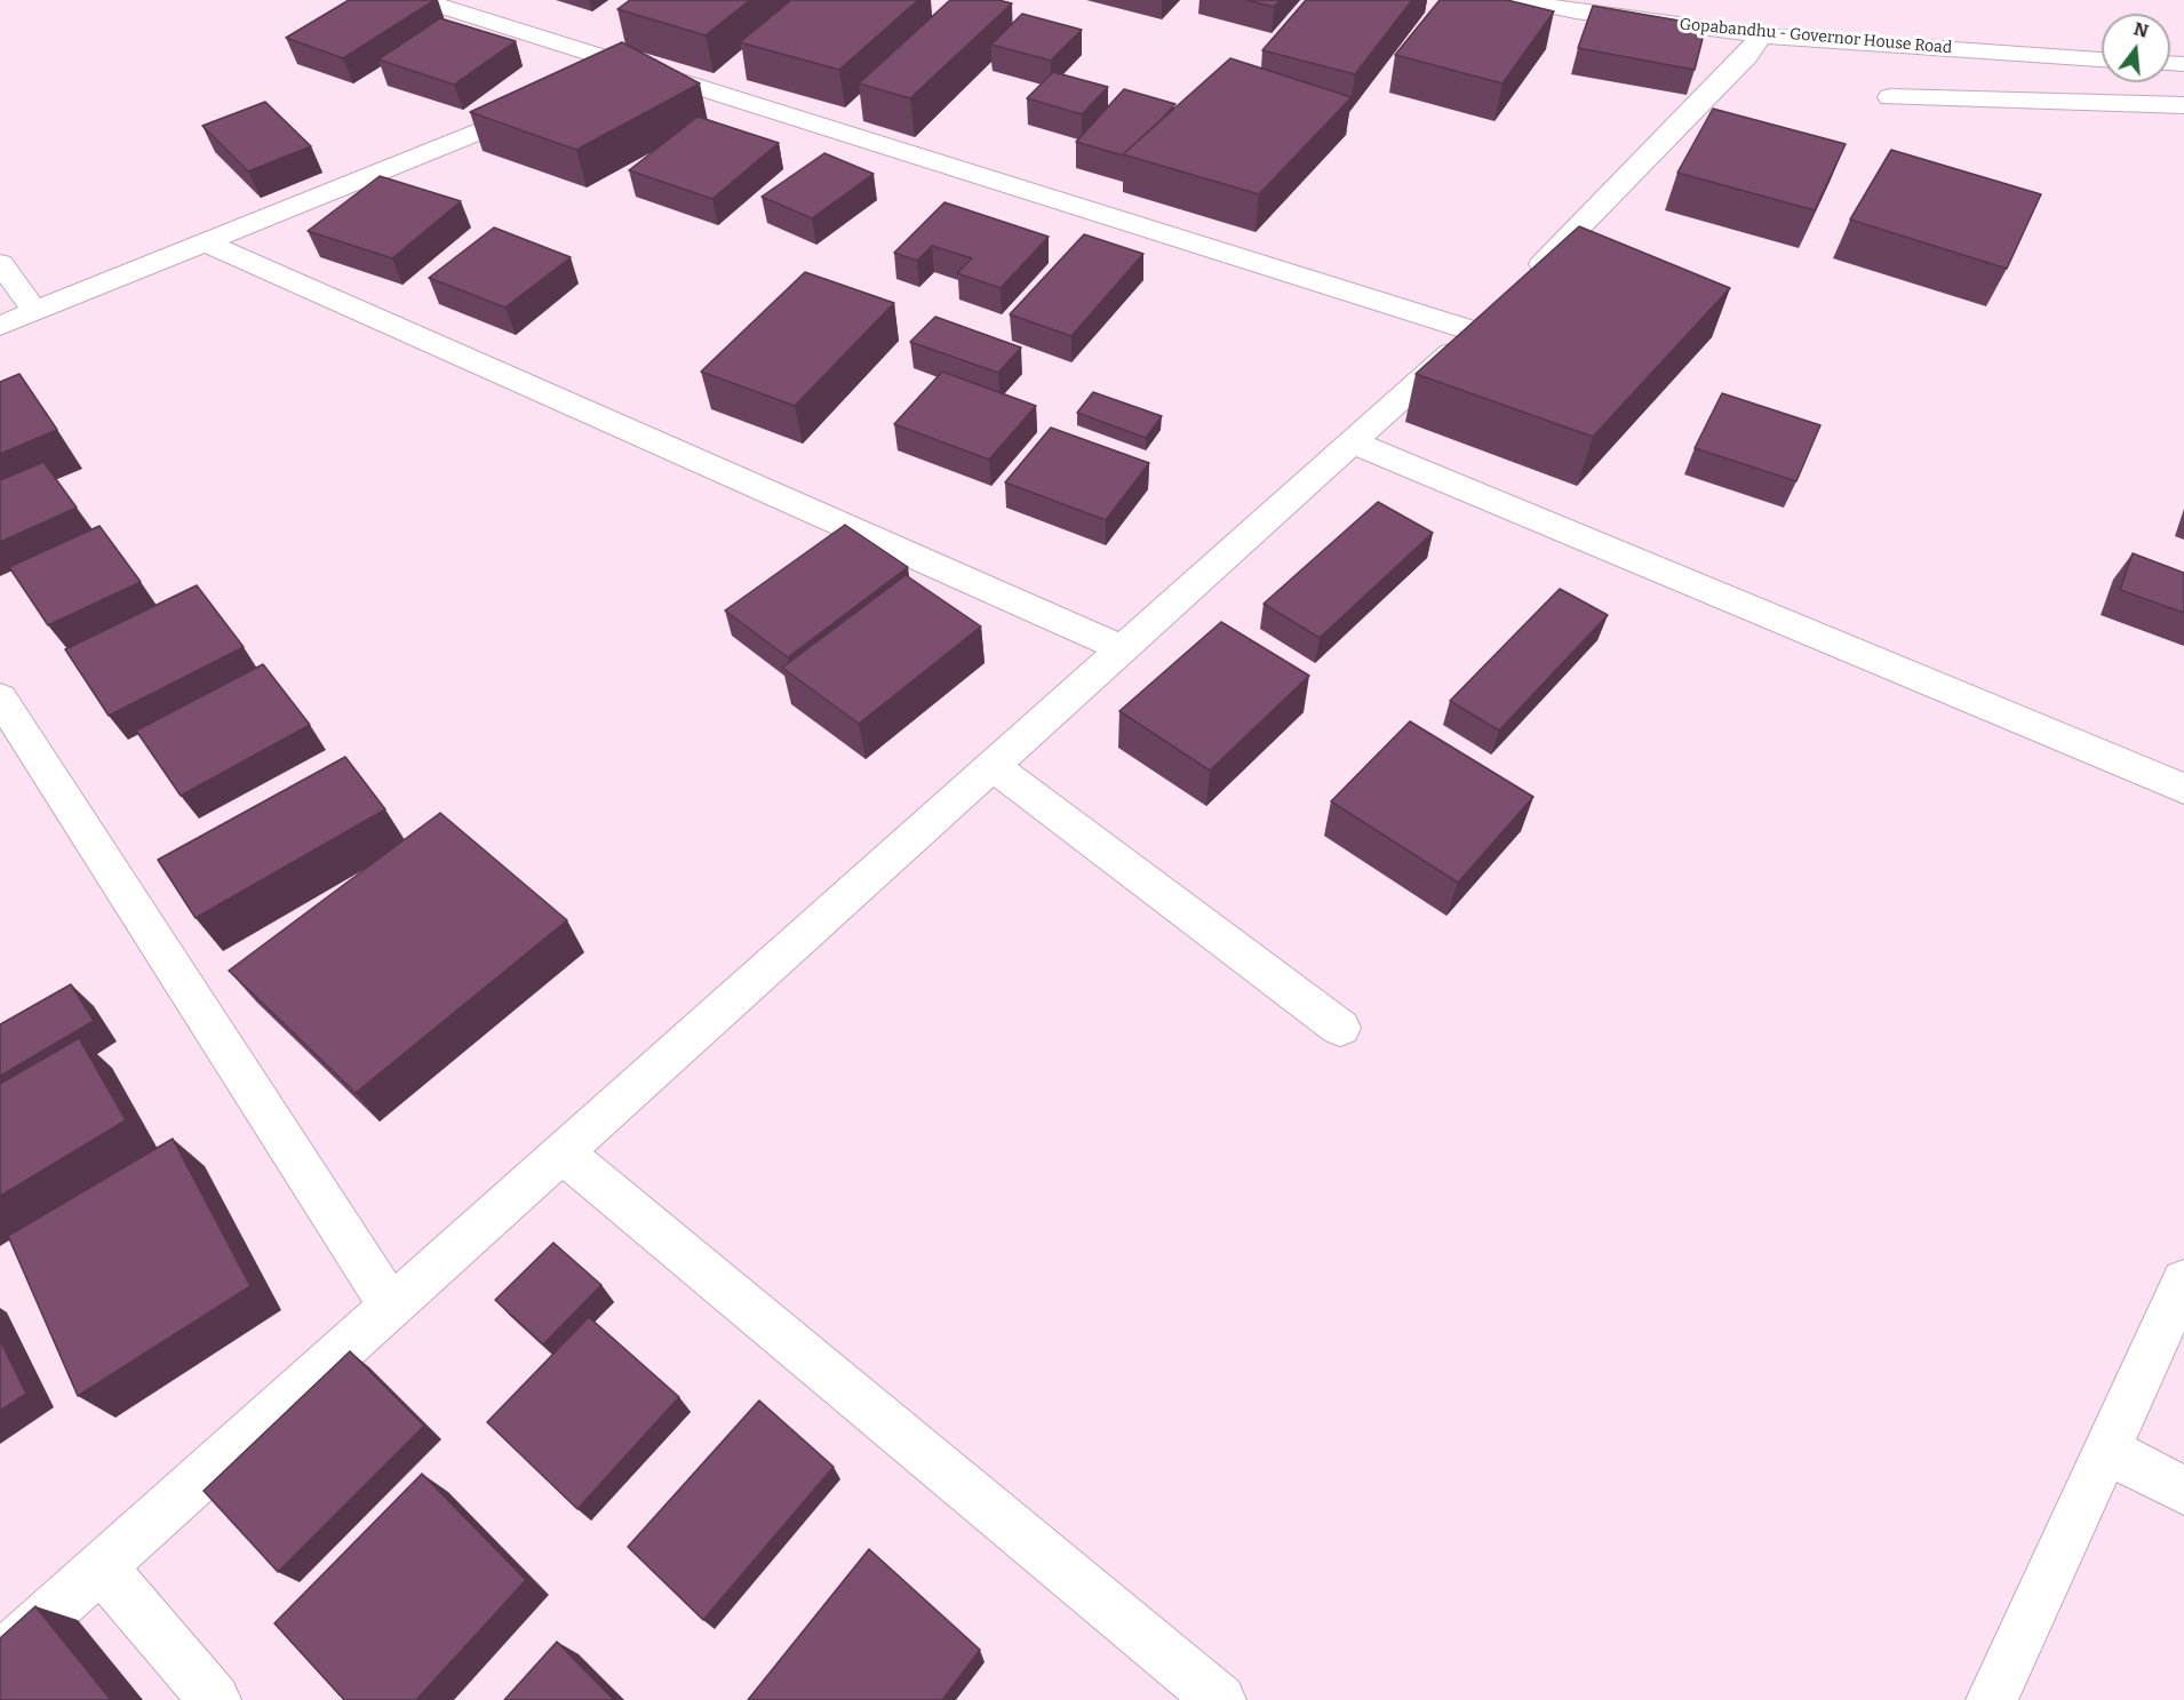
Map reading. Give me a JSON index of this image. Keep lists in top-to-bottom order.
{
  "streets": {
    "street": ["Gopabandhu - Governor House Road"]
  },
  "north": "top"
}
